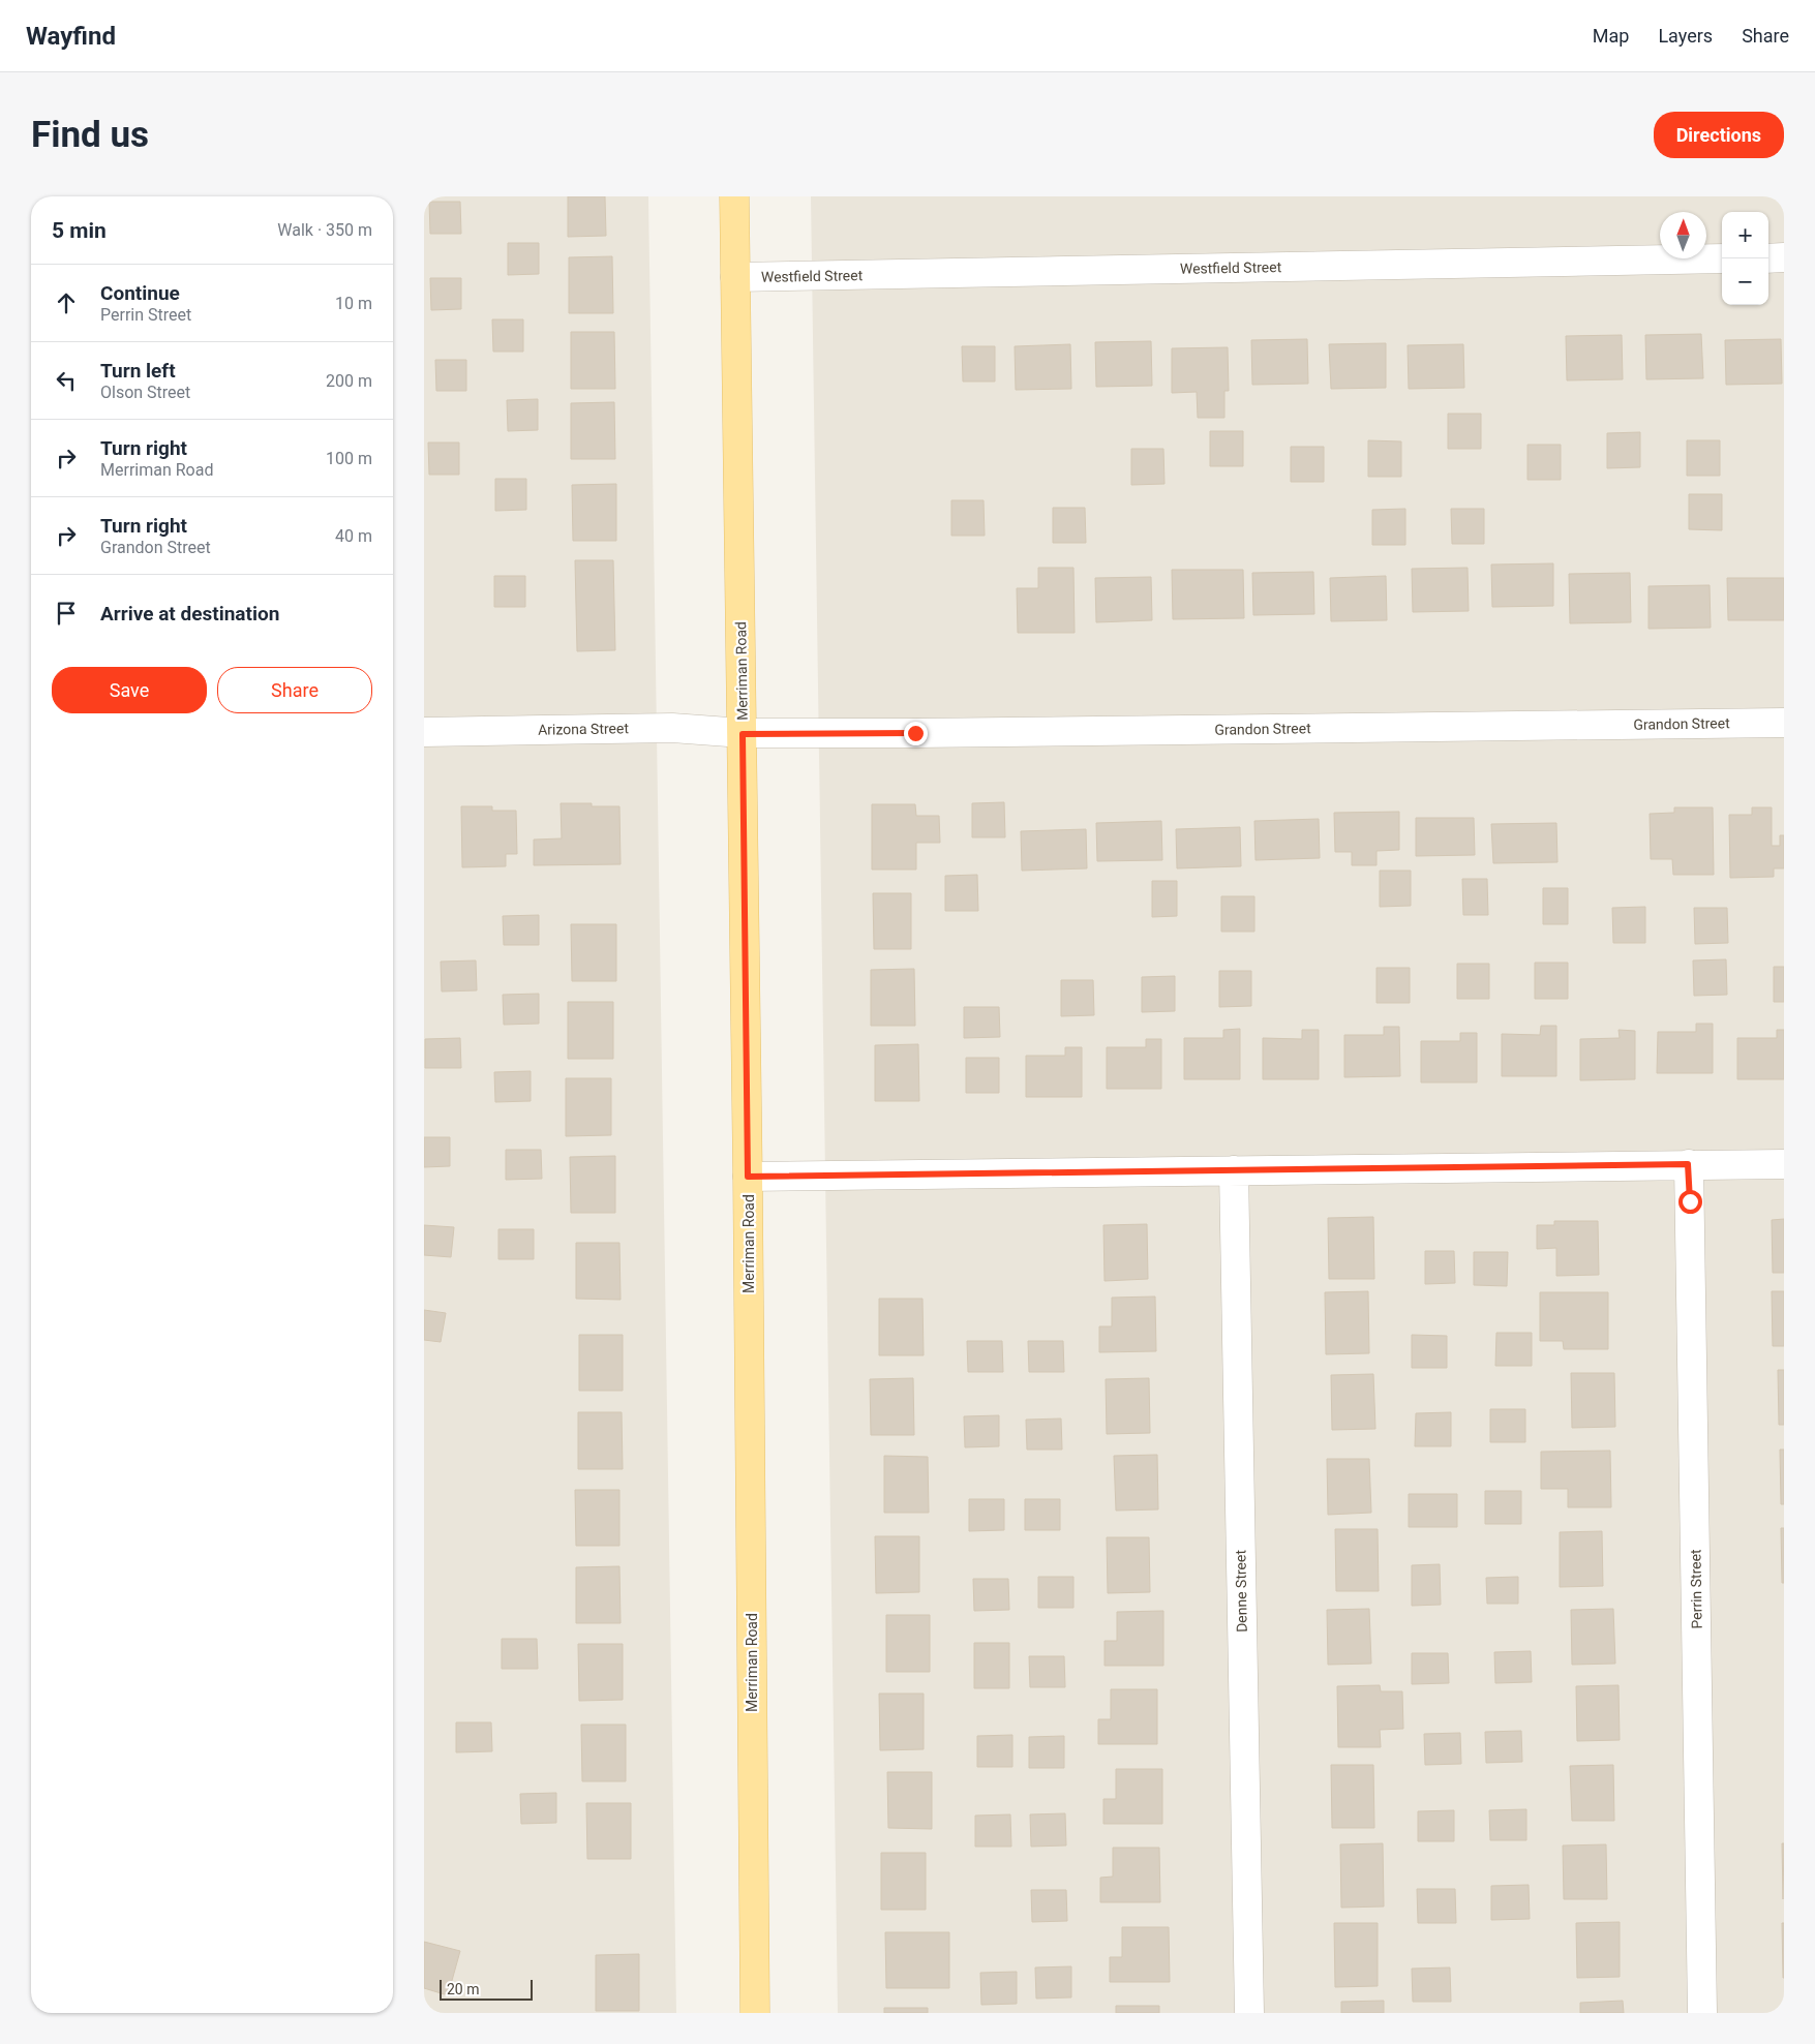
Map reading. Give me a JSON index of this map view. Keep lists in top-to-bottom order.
{
  "streets": {
    "main road": ["Merriman Road"],
    "street": [
      "Westfield Street",
      "Grandon Street",
      "Arizona Street",
      "Perrin Street",
      "Denne Street"
    ]
  },
  "crossings": [
    ["Westfield Street", "Merriman Road"],
    ["Merriman Road", "Grandon Street"],
    ["Merriman Road", "Arizona Street"],
    ["Grandon Street", "Arizona Street"]
  ],
  "scale_bar": "20 m",
  "north": "top",
  "page": {
    "header": "Wayfind",
    "nav": ["Map", "Layers", "Share"],
    "buttons": [
      "Directions",
      ["Save", "Share"]
    ],
    "title": "Find us",
    "heading": ["5 min", "Walk · 350 m"],
    "map_buttons": ["+", "−"],
    "list": [
      ["Continue", "Perrin Street", "10 m"],
      ["Turn left", "Olson Street", "200 m"],
      ["Turn right", "Merriman Road", "100 m"],
      ["Turn right", "Grandon Street", "40 m"],
      "Arrive at destination"
    ],
    "scale": "20 m"
  }
}
